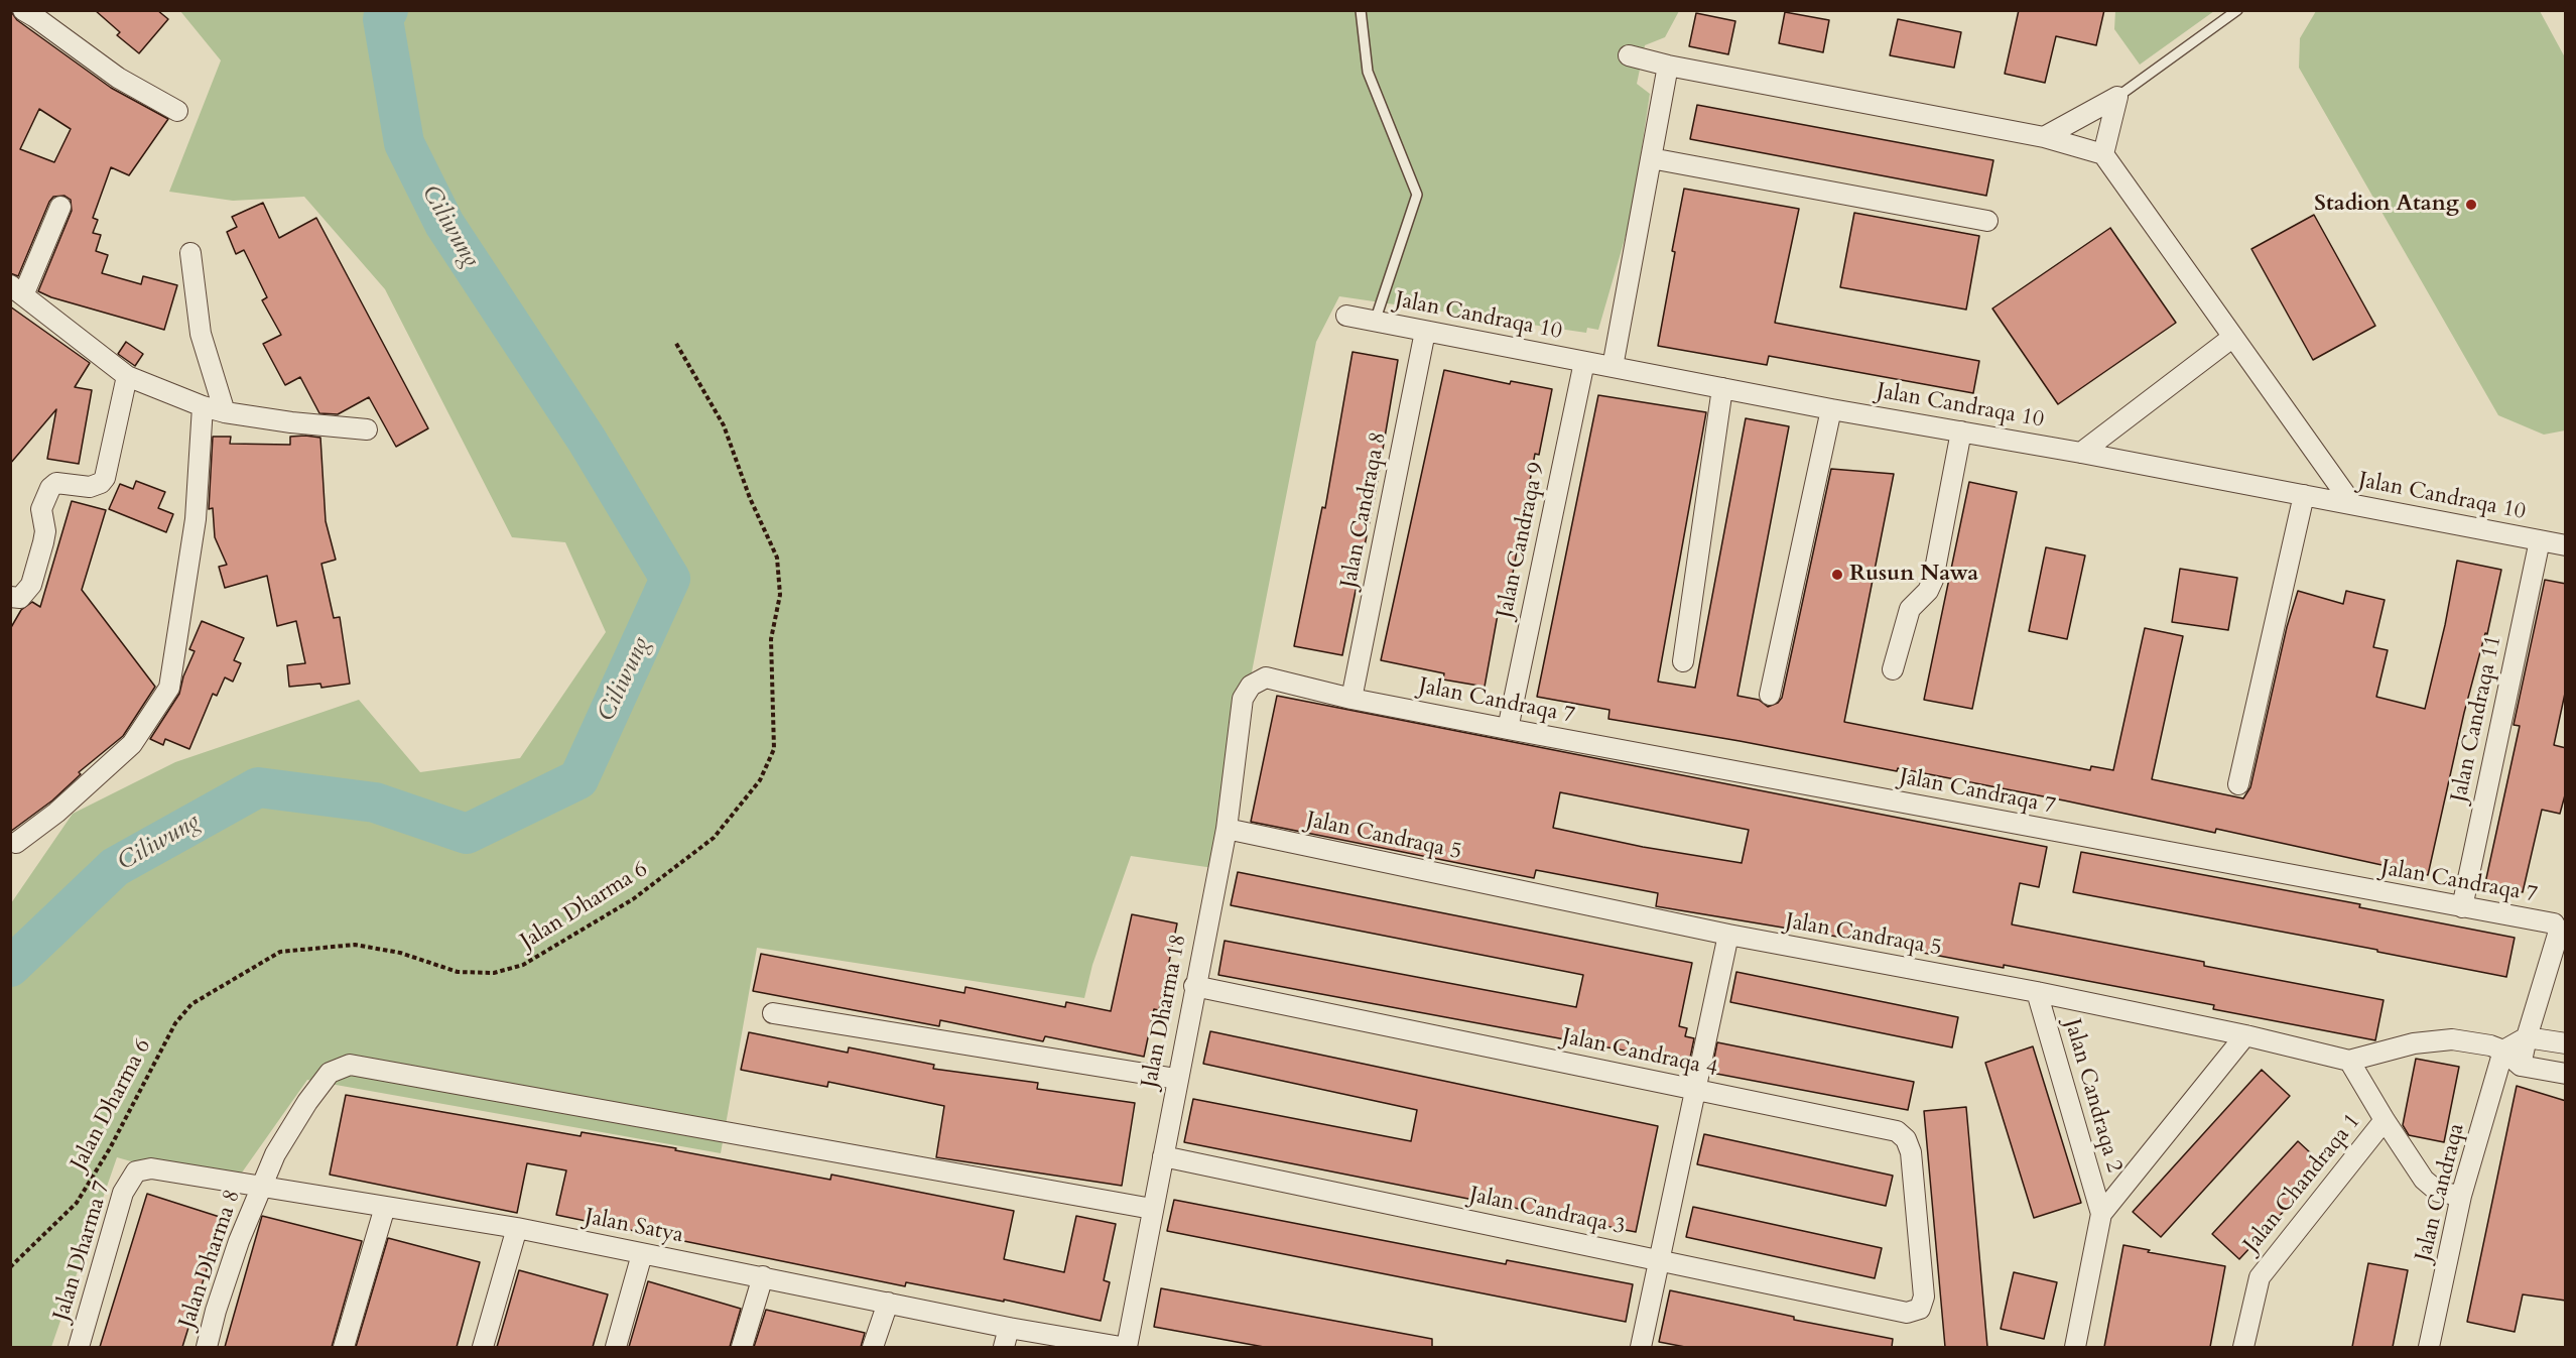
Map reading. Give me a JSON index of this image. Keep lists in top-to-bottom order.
{
  "streets": {
    "street": [
      "Jalan Candraqa 10",
      "Jalan Candraqa 8",
      "Jalan Candraqa 9",
      "Jalan Candraqa 7",
      "Jalan Candraqa 11",
      "Jalan Candraqa 5",
      "Jalan Dharma 18",
      "Jalan Candraqa 4",
      "Jalan Candraqa 2",
      "Jalan Chandraqa 1",
      "Jalan Candraqa",
      "Jalan Candraqa 3",
      "Jalan Satya",
      "Jalan Dharma 7",
      "Jalan Dharma 8"
    ],
    "path": ["Jalan Dharma 6"]
  },
  "crossings": [
    ["Jalan Candraqa 10", "Jalan Candraqa 8"],
    ["Jalan Candraqa 10", "Jalan Candraqa 9"],
    ["Jalan Candraqa 10", "Jalan Candraqa 11"],
    ["Jalan Candraqa 8", "Jalan Candraqa 7"],
    ["Jalan Candraqa 9", "Jalan Candraqa 7"],
    ["Jalan Candraqa 7", "Jalan Candraqa 11"],
    ["Jalan Candraqa 7", "Jalan Dharma 18"],
    ["Jalan Candraqa 5", "Jalan Dharma 18"],
    ["Jalan Candraqa 5", "Jalan Candraqa 2"],
    ["Jalan Candraqa 5", "Jalan Candraqa"],
    ["Jalan Dharma 18", "Jalan Candraqa 4"],
    ["Jalan Dharma 18", "Jalan Candraqa 3"],
    ["Jalan Dharma 18", "Jalan Dharma 8"],
    ["Jalan Candraqa 4", "Jalan Candraqa 3"],
    ["Jalan Satya", "Jalan Dharma 7"],
    ["Jalan Satya", "Jalan Dharma 8"]
  ],
  "water": ["Ciliwung"],
  "places": ["Stadion Atang", "Rusun Nawa"]
}
